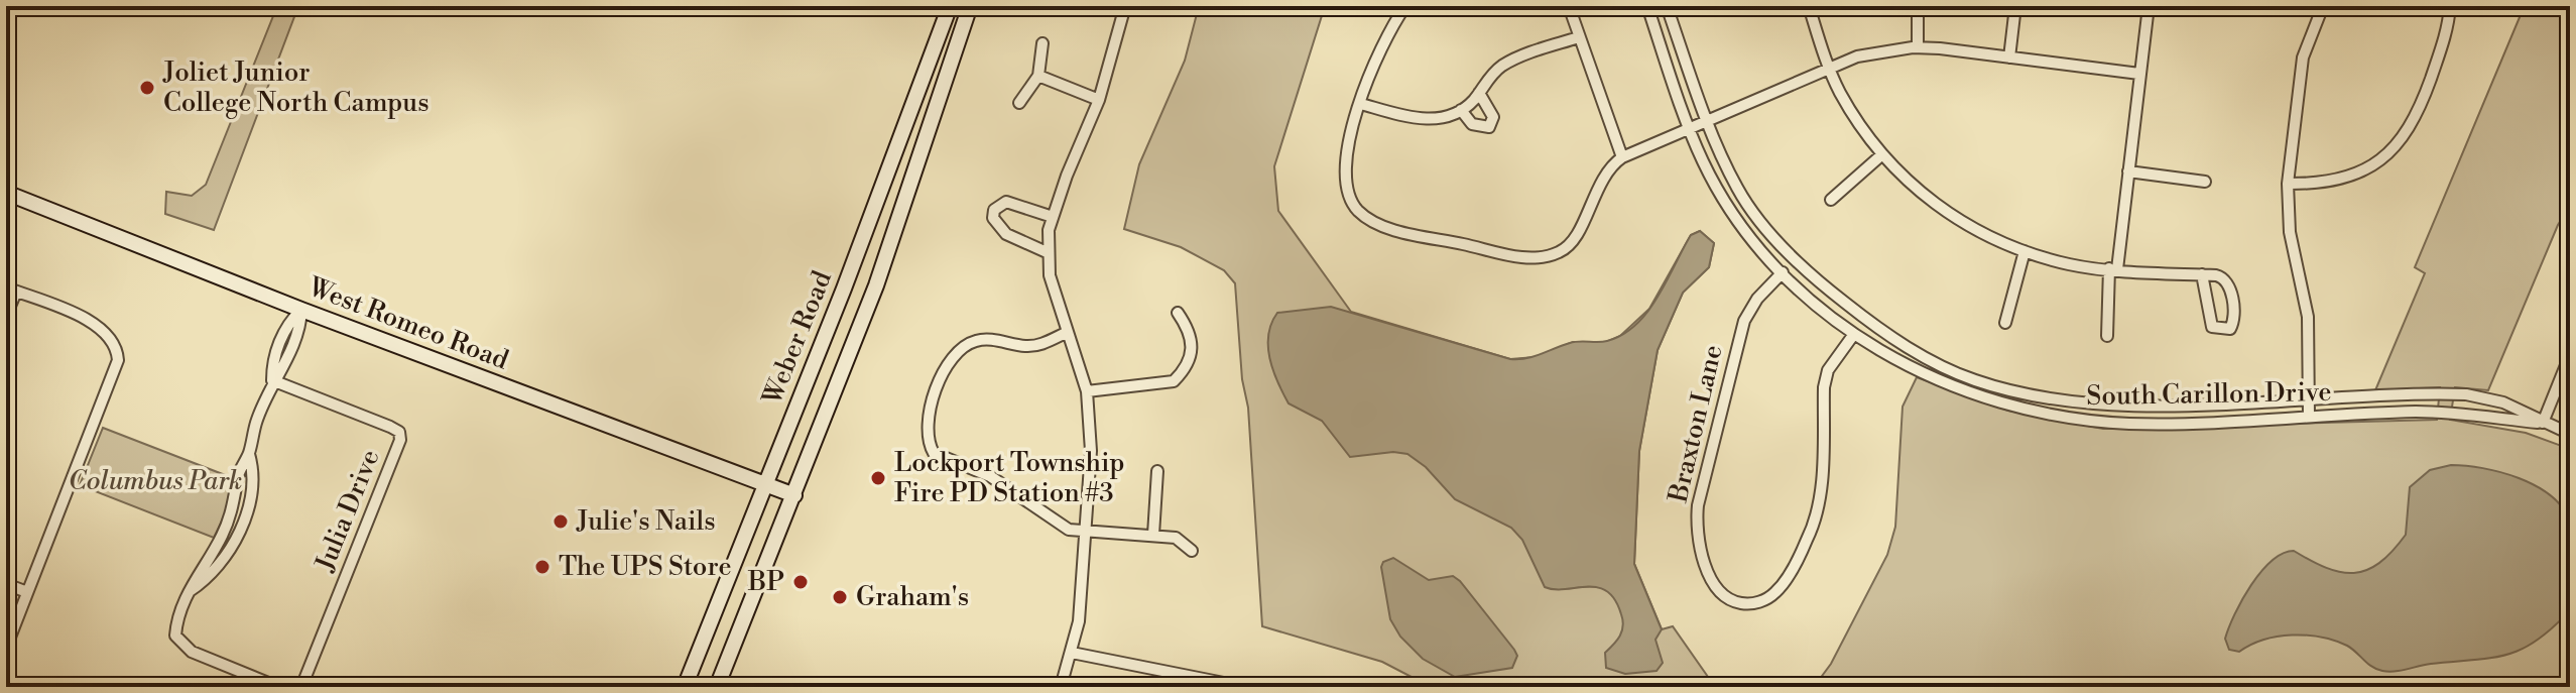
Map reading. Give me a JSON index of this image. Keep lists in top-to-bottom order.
{
  "streets": {
    "main road": ["West Romeo Road", "Weber Road"],
    "street": ["South Carillon Drive", "Braxton Lane", "Julia Drive"]
  },
  "crossings": [
    ["West Romeo Road", "Weber Road"],
    ["South Carillon Drive", "Braxton Lane"]
  ],
  "parks": ["Columbus Park"],
  "places": [
    "Joliet Junior College North Campus",
    "Lockport Township Fire PD Station #3",
    "Julie's Nails",
    "The UPS Store",
    "BP",
    "Graham's"
  ]
}
